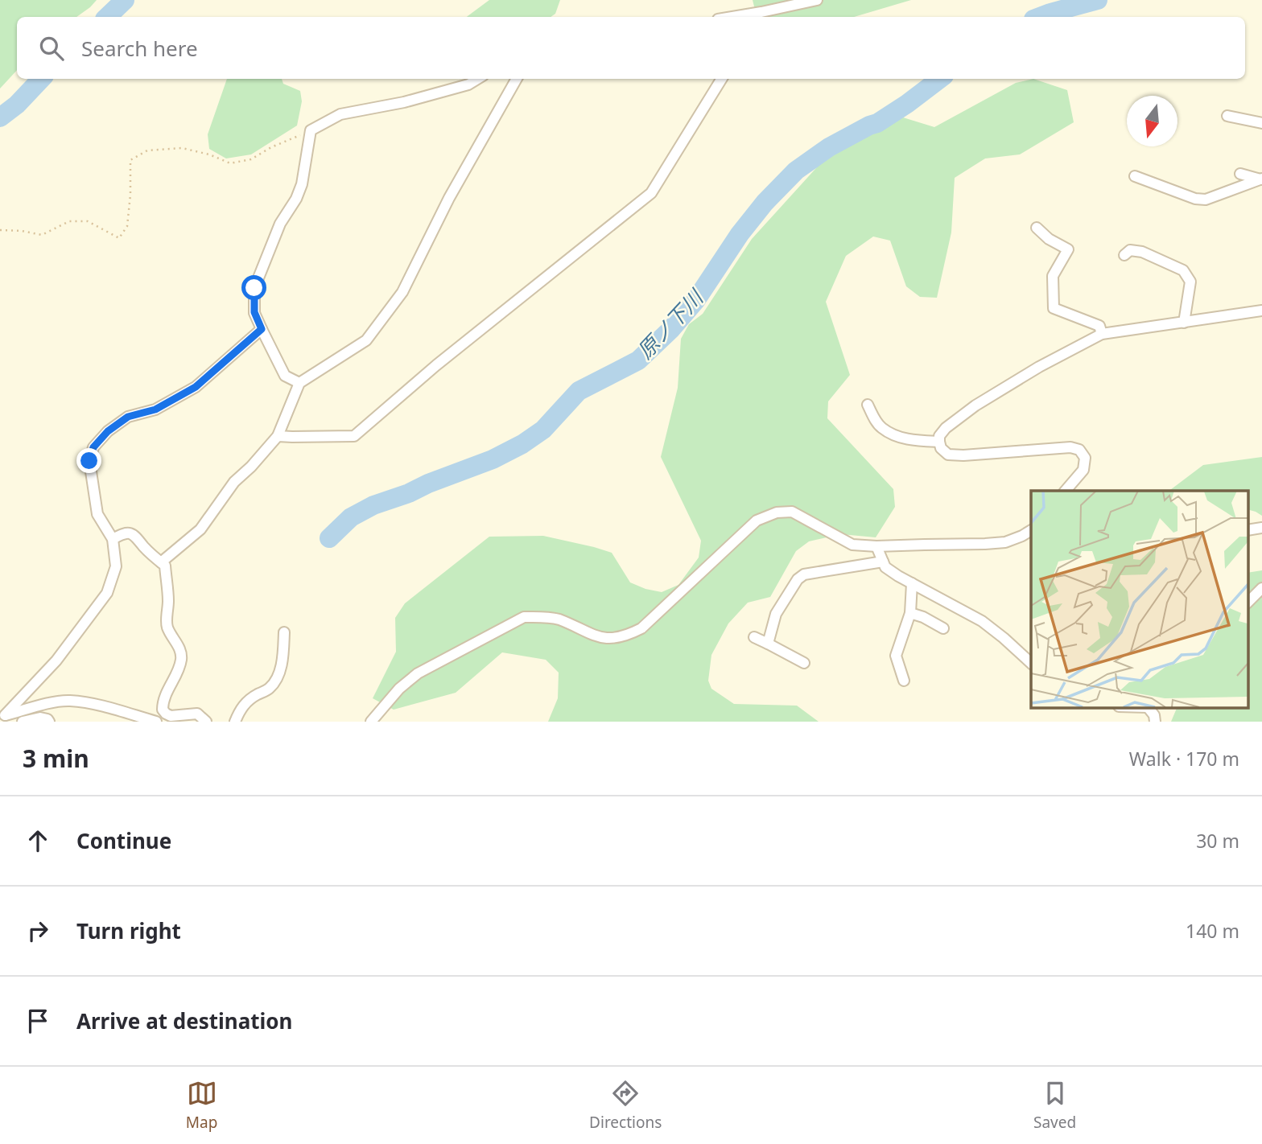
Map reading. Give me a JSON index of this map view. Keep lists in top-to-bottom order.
{
  "water": ["原ノ下川"],
  "north": "bottom",
  "page": {
    "search": "Search here",
    "heading": ["3 min", "Walk · 170 m"],
    "list": [
      ["Continue", "30 m"],
      ["Turn right", "140 m"],
      "Arrive at destination"
    ],
    "nav": ["Map", "Directions", "Saved"]
  }
}
